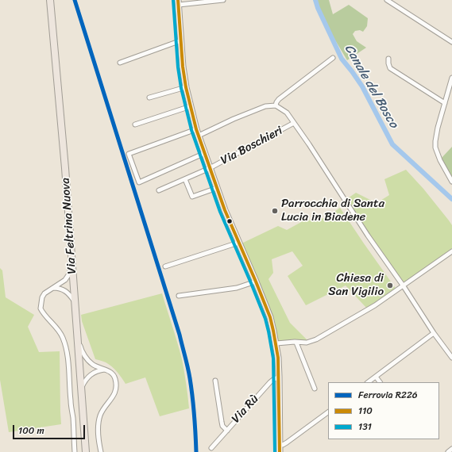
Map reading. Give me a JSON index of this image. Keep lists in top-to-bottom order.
{
  "streets": {
    "main road": ["Via Feltrina Nuova"],
    "street": ["Via Boschieri", "Via Rù"]
  },
  "water": ["Canale del Bosco"],
  "places": ["Parrocchia di Santa Lucia in Biadene", "Chiesa di San Vigilio"],
  "lines": ["rail line R226", "transit line 110", "transit line 131"],
  "legend": ["Ferrovia R226", "110", "131"],
  "scale_bar": "100 m"
}
